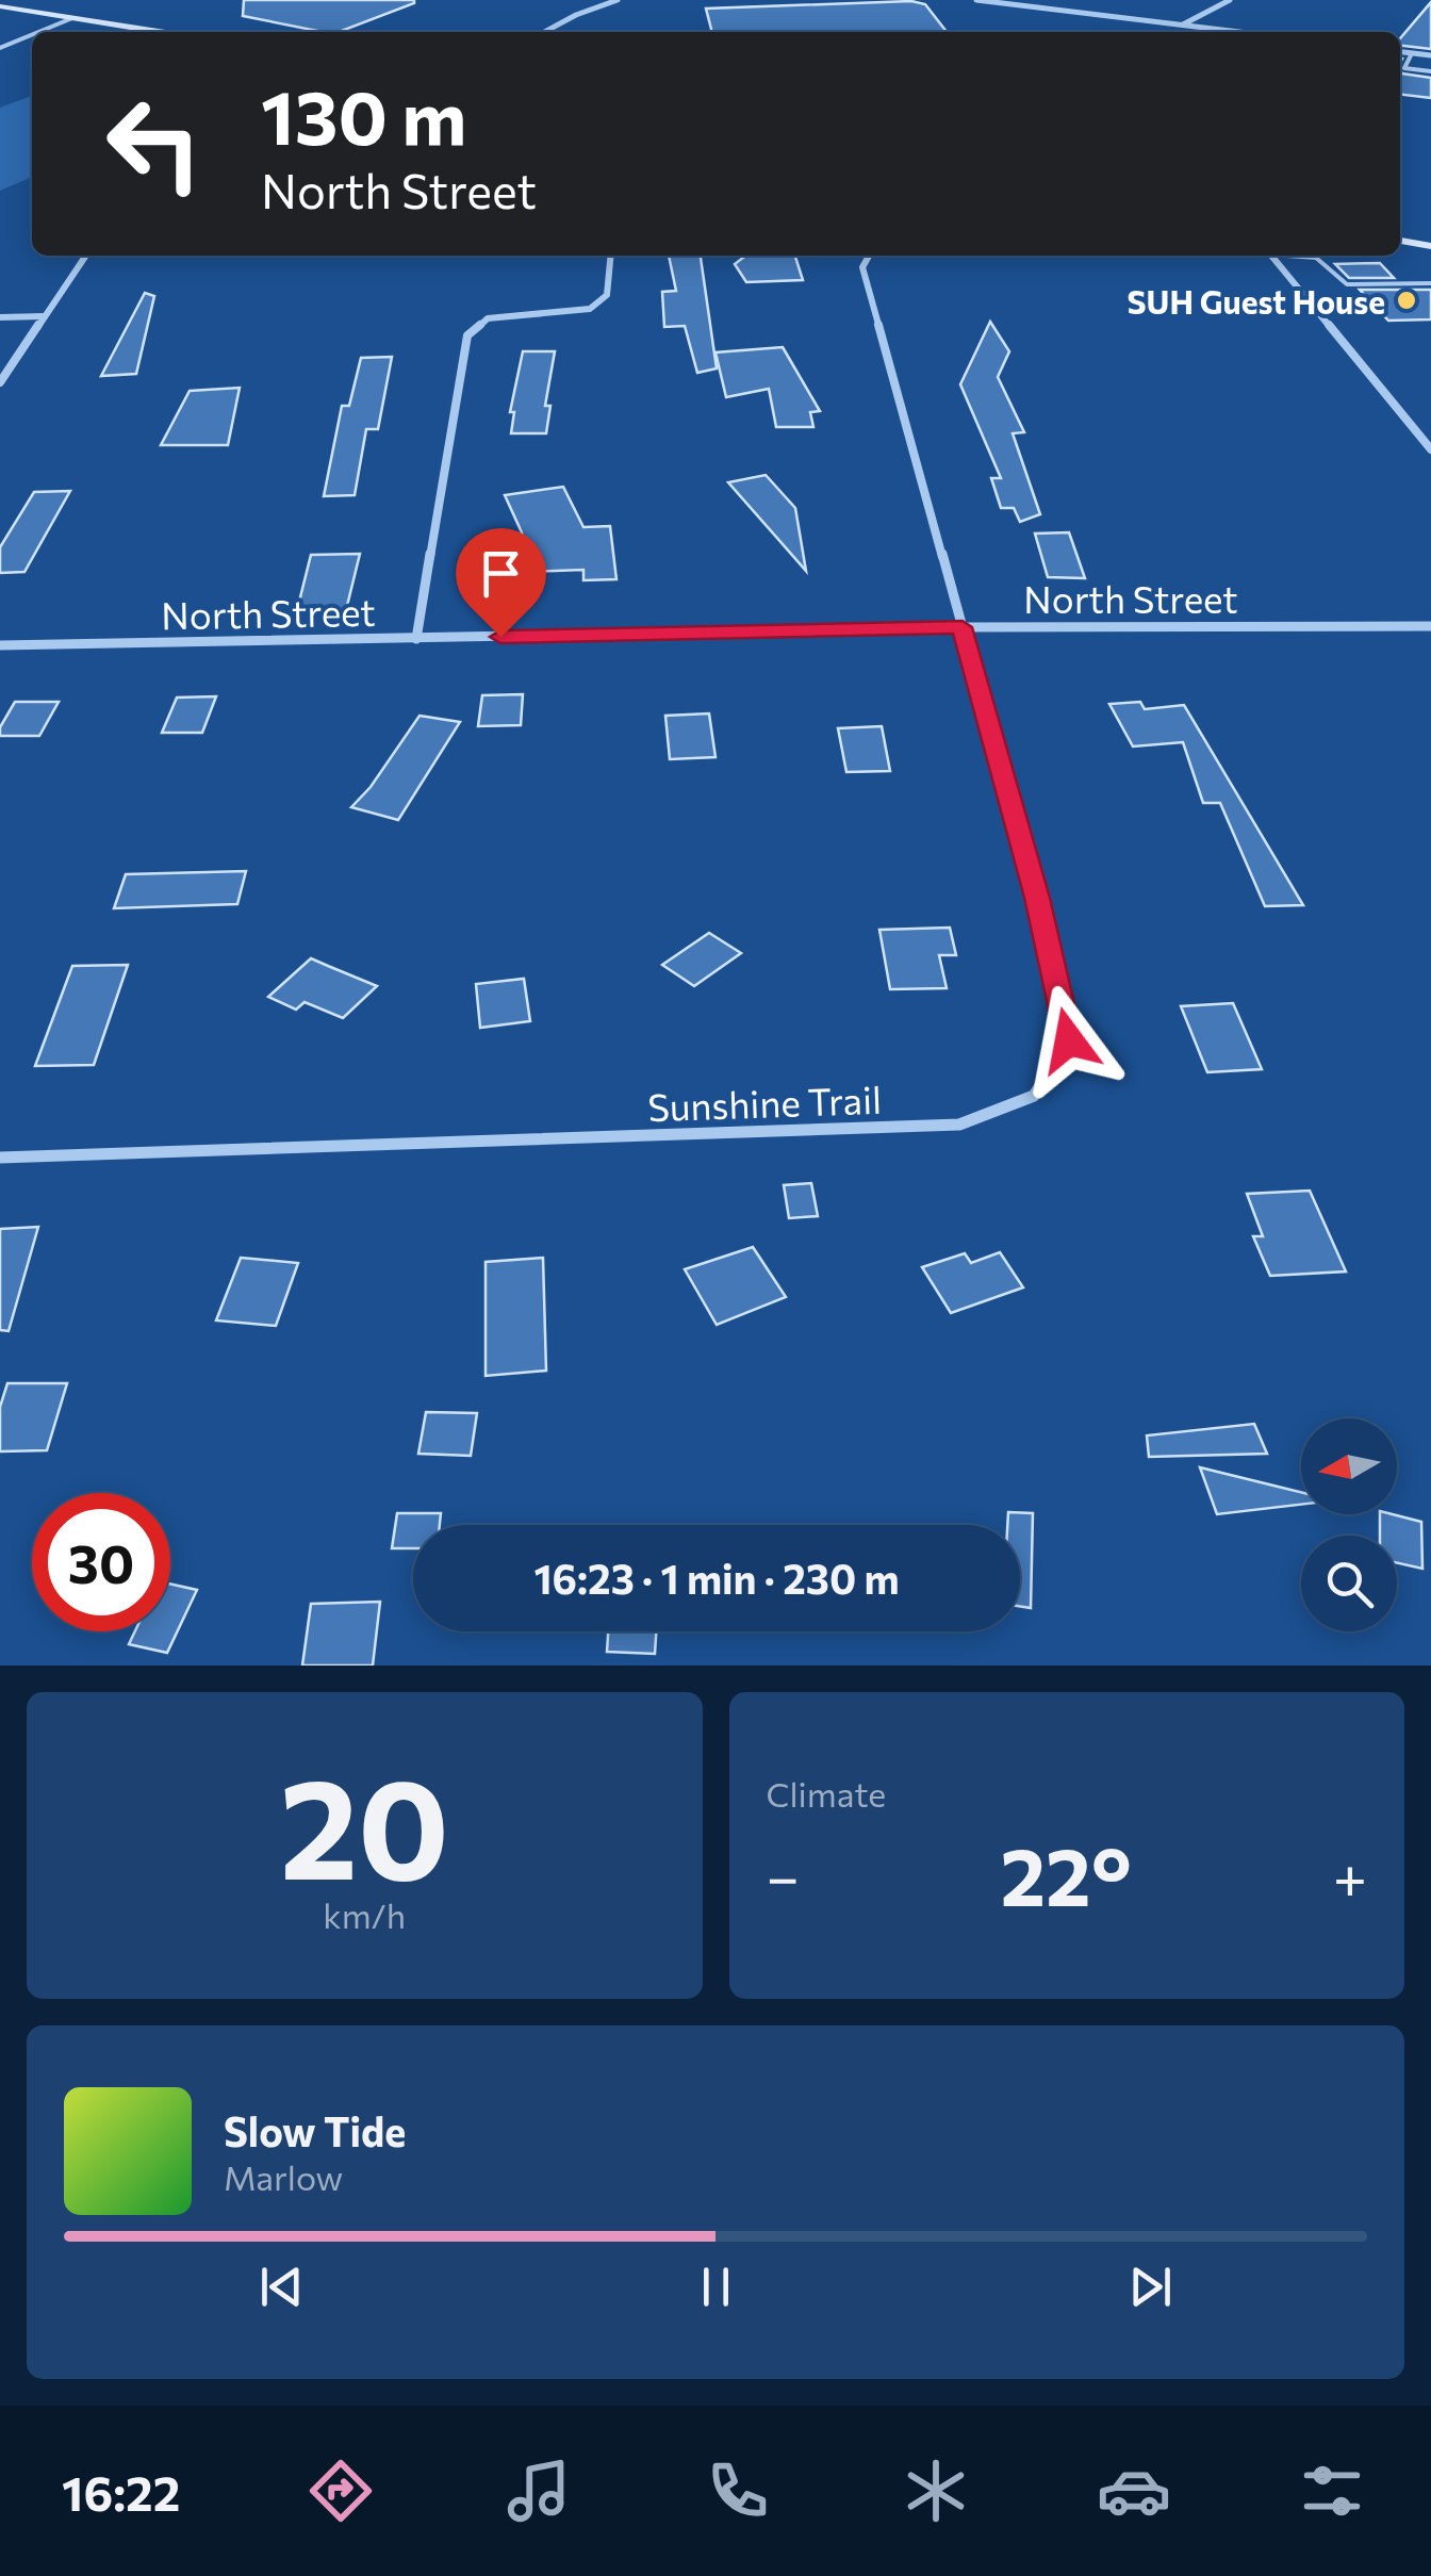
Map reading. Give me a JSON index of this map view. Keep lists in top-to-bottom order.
{
  "streets": {
    "street": ["North Street", "Sunshine Trail"]
  },
  "crossings": [
    ["North Street", "Sunshine Trail"]
  ],
  "places": ["SUH Guest House"],
  "north": "left",
  "page": {
    "turn": ["130 m", "North Street"],
    "limit": "30",
    "trip": "16:23 · 1 min · 230 m",
    "tile": [
      ["20", "km/h"],
      "Climate"
    ],
    "heat": ["−", "22°", "+"],
    "song": ["Slow Tide", "Marlow"],
    "tabs": "16:22"
  }
}
